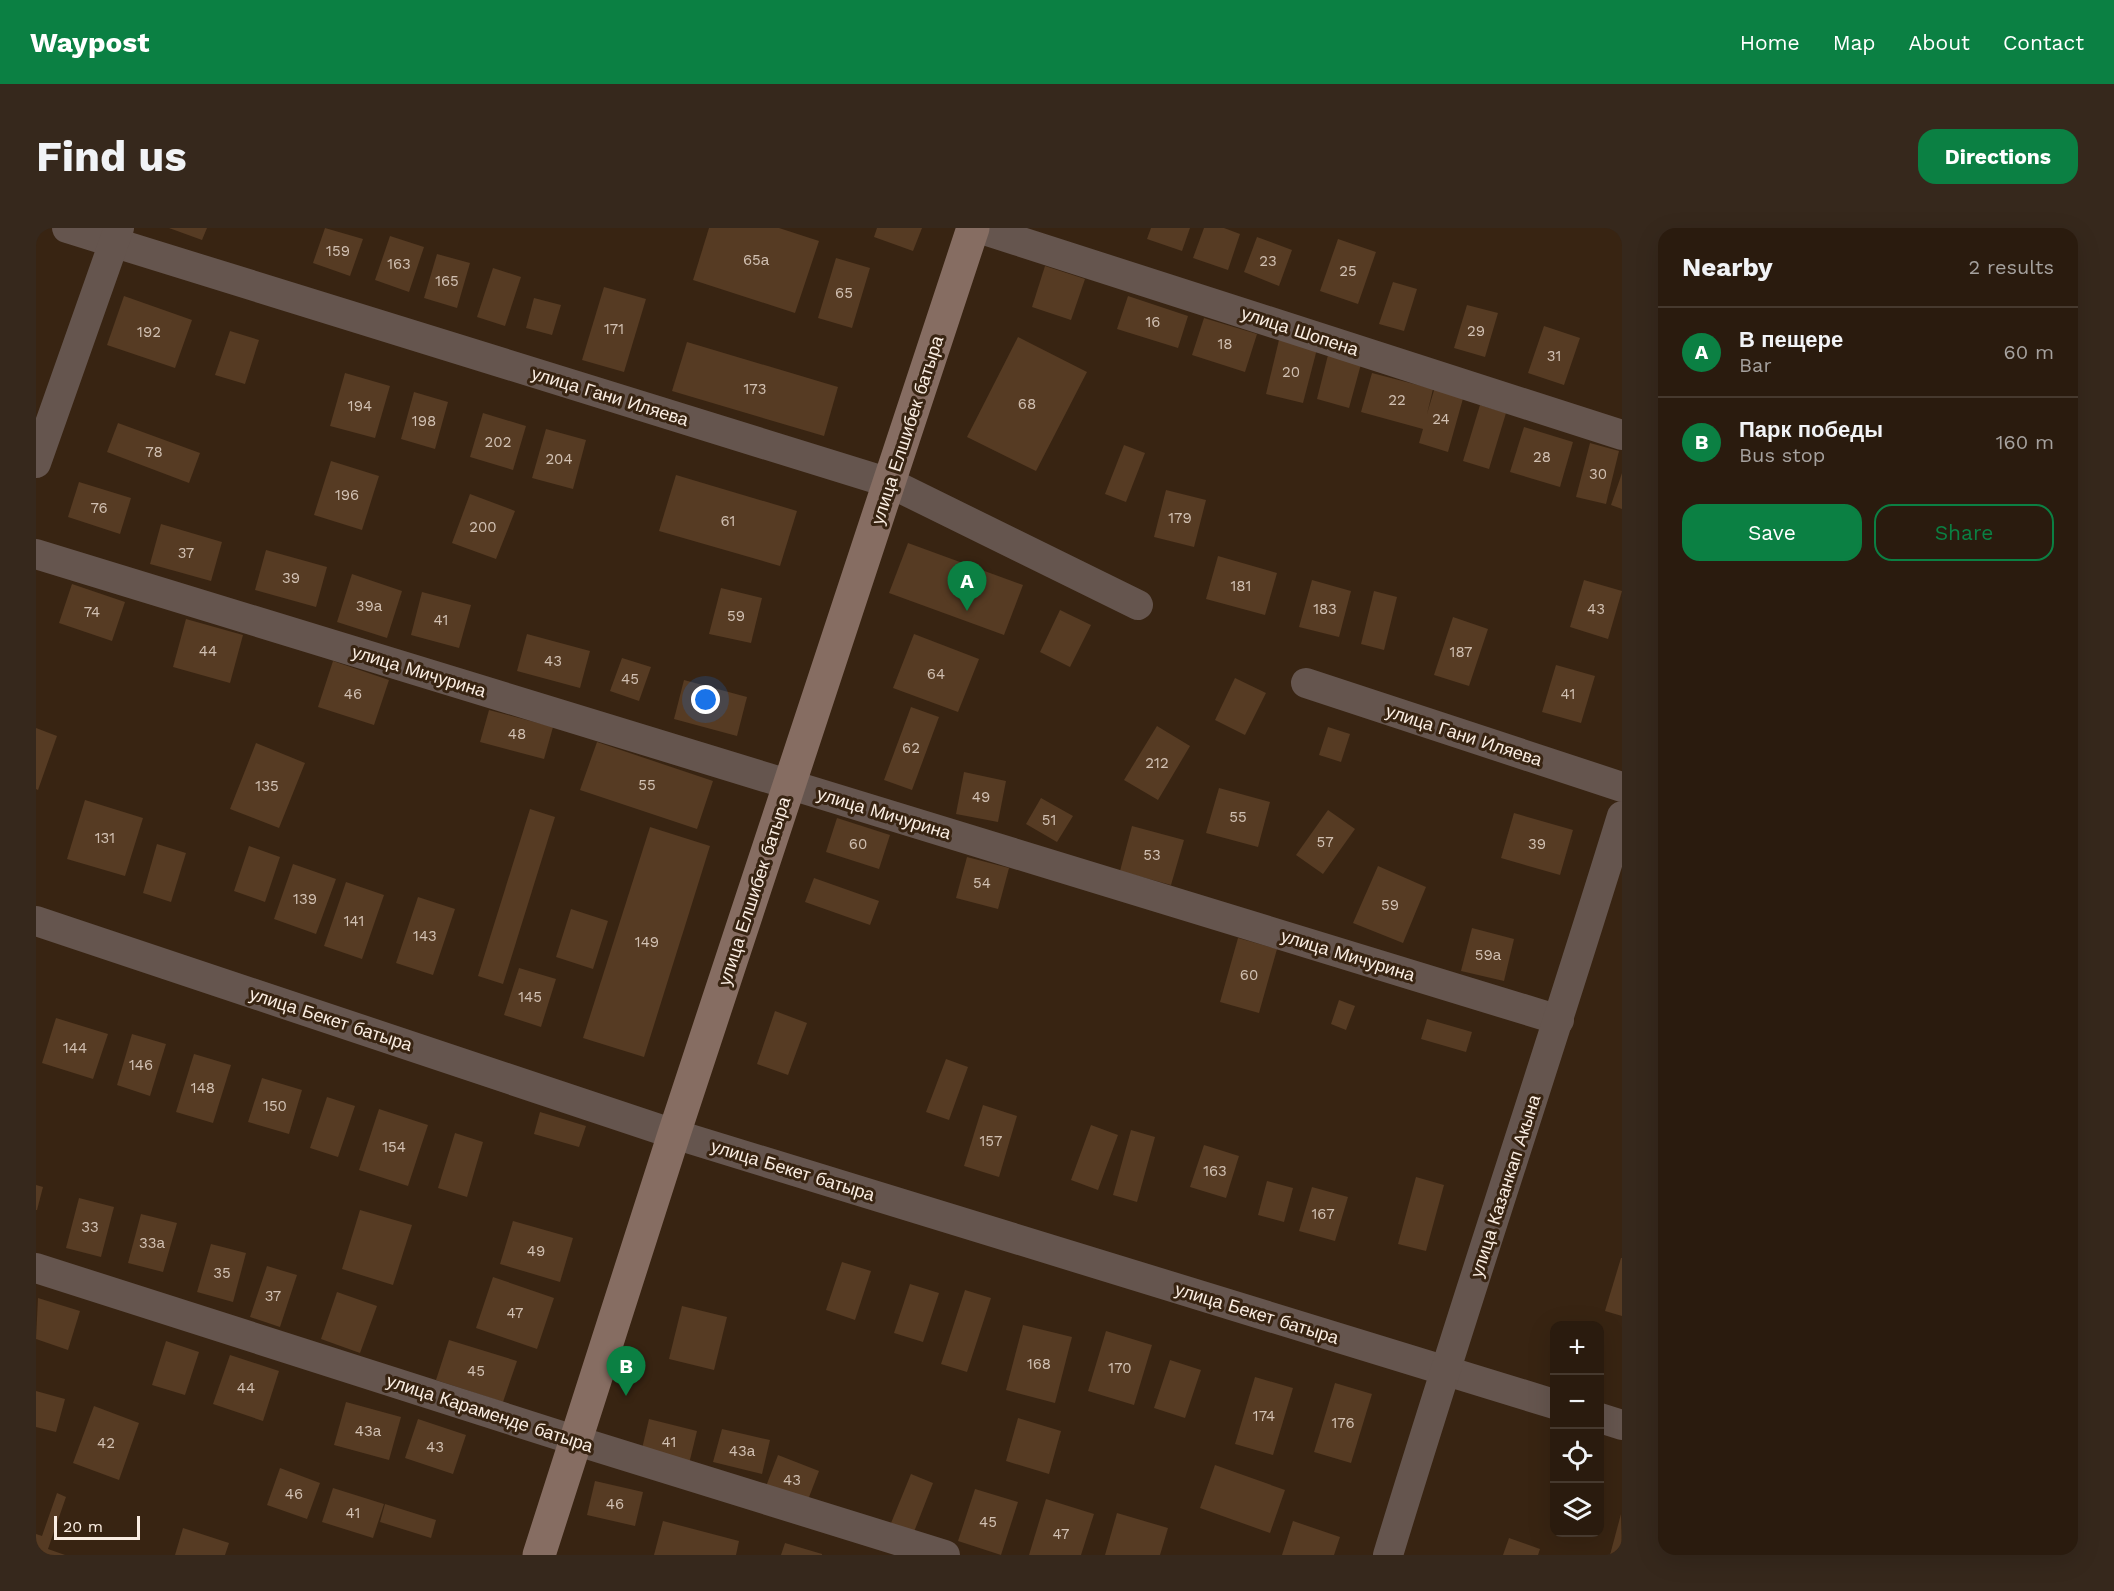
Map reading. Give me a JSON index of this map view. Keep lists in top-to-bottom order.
{
  "streets": {
    "main road": ["улица Елшибек батыра"],
    "street": [
      "улица Шопена",
      "улица Гани Иляева",
      "улица Мичурина",
      "улица Бекет батыра",
      "улица Казанкап Акына",
      "улица Караменде батыра"
    ]
  },
  "crossings": [
    ["улица Гани Иляева", "улица Елшибек батыра"],
    ["улица Елшибек батыра", "улица Мичурина"],
    ["улица Елшибек батыра", "улица Бекет батыра"],
    ["улица Елшибек батыра", "улица Караменде батыра"],
    ["улица Мичурина", "улица Казанкап Акына"],
    ["улица Бекет батыра", "улица Казанкап Акына"]
  ],
  "house_numbers": [
    "159",
    "65а",
    "23",
    "163",
    "25",
    "165",
    "65",
    "16",
    "171",
    "29",
    "192",
    "18",
    "31",
    "20",
    "173",
    "22",
    "68",
    "194",
    "24",
    "198",
    "202",
    "78",
    "28",
    "204",
    "30",
    "196",
    "76",
    "179",
    "61",
    "200",
    "37",
    "39",
    "181",
    "39а",
    "183",
    "43",
    "74",
    "59",
    "41",
    "44",
    "187",
    "43",
    "64",
    "45",
    "46",
    "41",
    "48",
    "62",
    "212",
    "55",
    "135",
    "49",
    "55",
    "51",
    "131",
    "57",
    "60",
    "39",
    "53",
    "54",
    "139",
    "59",
    "141",
    "143",
    "149",
    "59а",
    "60",
    "145",
    "144",
    "146",
    "148",
    "150",
    "157",
    "154",
    "163",
    "167",
    "33",
    "33а",
    "49",
    "35",
    "37",
    "47",
    "168",
    "170",
    "45",
    "44",
    "174",
    "176",
    "43а",
    "41",
    "42",
    "43",
    "43а",
    "43",
    "46",
    "46",
    "41",
    "45",
    "47"
  ],
  "scale_bar": "20 m",
  "page": {
    "header": "Waypost",
    "nav": [
      "Home",
      "Map",
      "About",
      "Contact"
    ],
    "buttons": [
      "Directions",
      ["Save", "Share"]
    ],
    "title": "Find us",
    "heading": ["Nearby", "2 results"],
    "list": [
      {
        "mark": "A",
        "name": "В пещере",
        "note": "Bar",
        "value": "60 m"
      },
      {
        "mark": "B",
        "name": "Парк победы",
        "note": "Bus stop",
        "value": "160 m"
      }
    ],
    "pins": ["A", "B"],
    "map_buttons": ["+", "−"],
    "scale": "20 m"
  }
}
